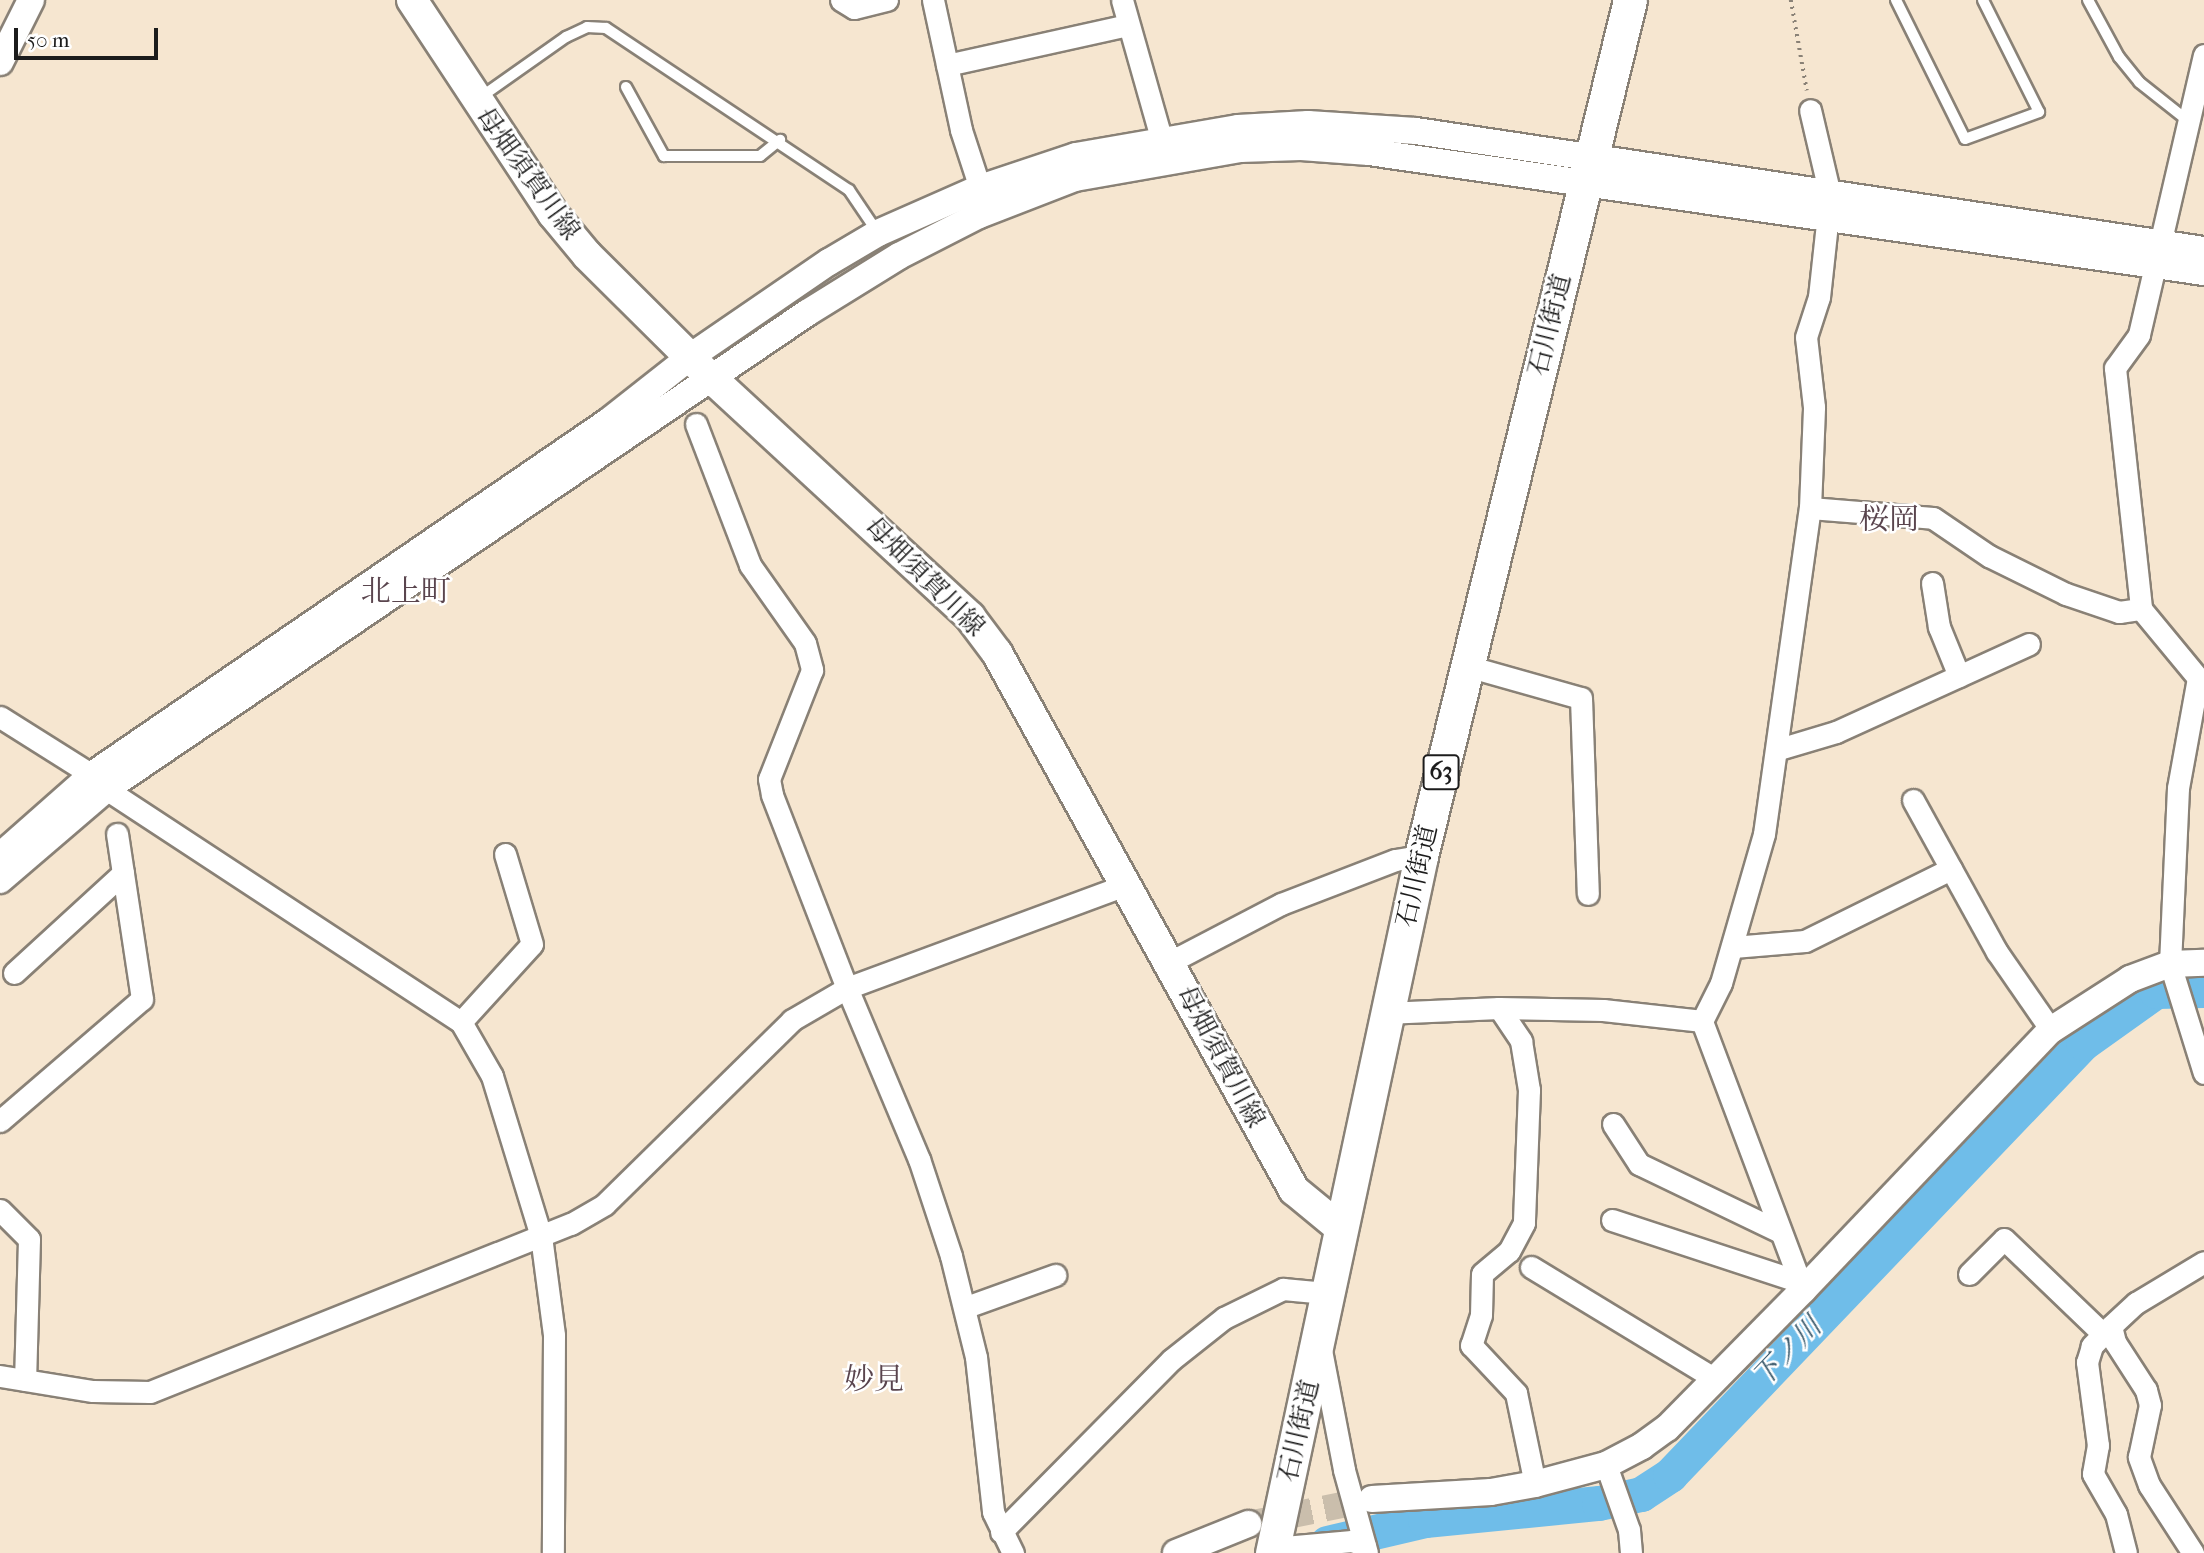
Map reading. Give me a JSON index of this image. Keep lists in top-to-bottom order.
{
  "streets": {
    "main road": ["母畑須賀川線", "石川街道", "63"]
  },
  "crossings": [
    ["母畑須賀川線", "石川街道"]
  ],
  "districts": ["桜岡", "北上町", "妙見"],
  "water": ["下ノ川"],
  "scale_bar": "50 m"
}
